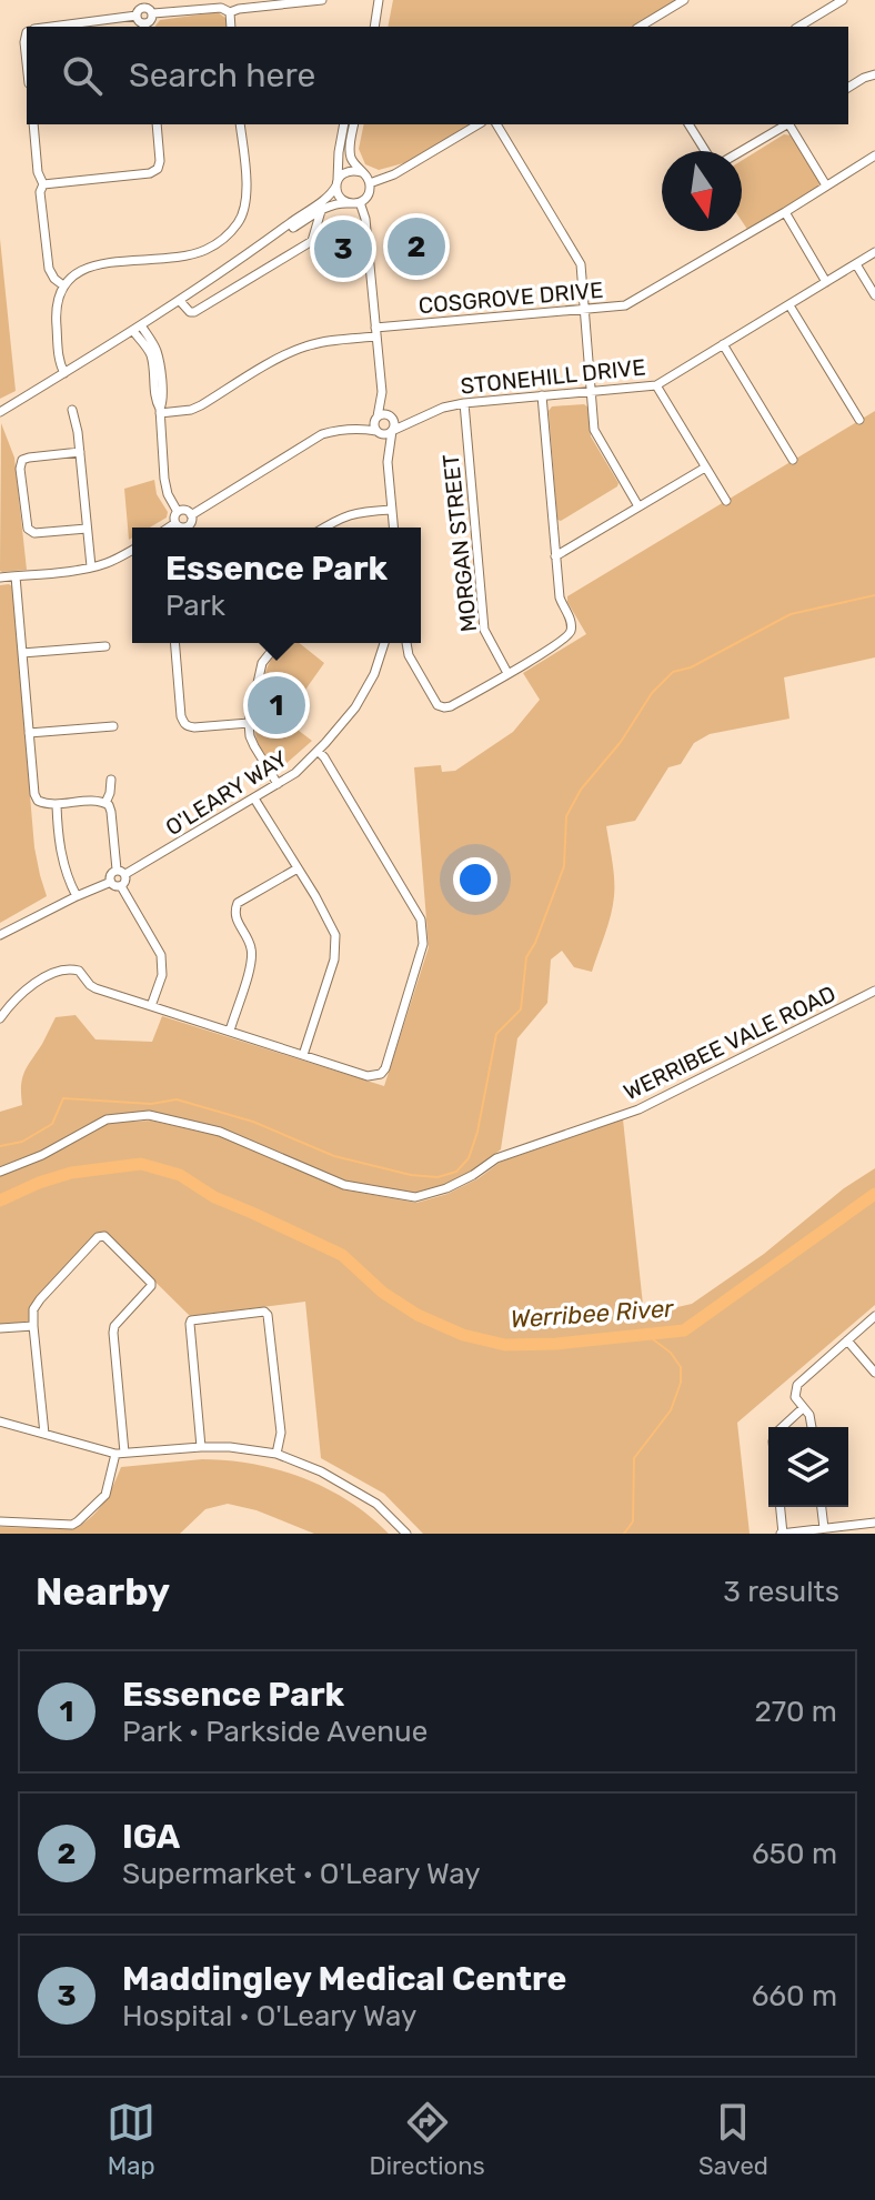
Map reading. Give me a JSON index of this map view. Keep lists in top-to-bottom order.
{
  "streets": {
    "street": [
      "COSGROVE DRIVE",
      "STONEHILL DRIVE",
      "MORGAN STREET",
      "O'LEARY WAY",
      "WERRIBEE VALE ROAD"
    ]
  },
  "crossings": [
    ["STONEHILL DRIVE", "MORGAN STREET"]
  ],
  "water": ["Werribee River"],
  "north": "bottom",
  "page": {
    "search": "Search here",
    "pins": ["2", "3", "1"],
    "popup": ["Essence Park", "Park"],
    "heading": ["Nearby", "3 results"],
    "list": [
      {
        "mark": "1",
        "name": "Essence Park",
        "note": "Park · Parkside Avenue",
        "value": "270 m"
      },
      {
        "mark": "2",
        "name": "IGA",
        "note": "Supermarket · O'Leary Way",
        "value": "650 m"
      },
      {
        "mark": "3",
        "name": "Maddingley Medical Centre",
        "note": "Hospital · O'Leary Way",
        "value": "660 m"
      }
    ],
    "nav": ["Map", "Directions", "Saved"]
  }
}
